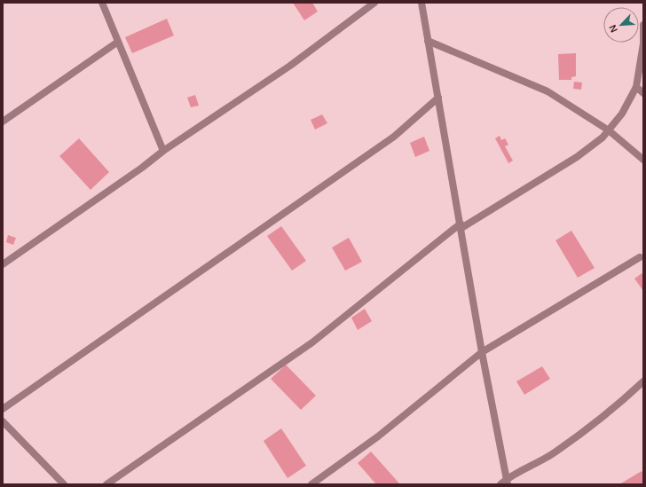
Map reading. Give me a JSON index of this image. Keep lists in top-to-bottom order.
{
  "north": "bottom left"
}
